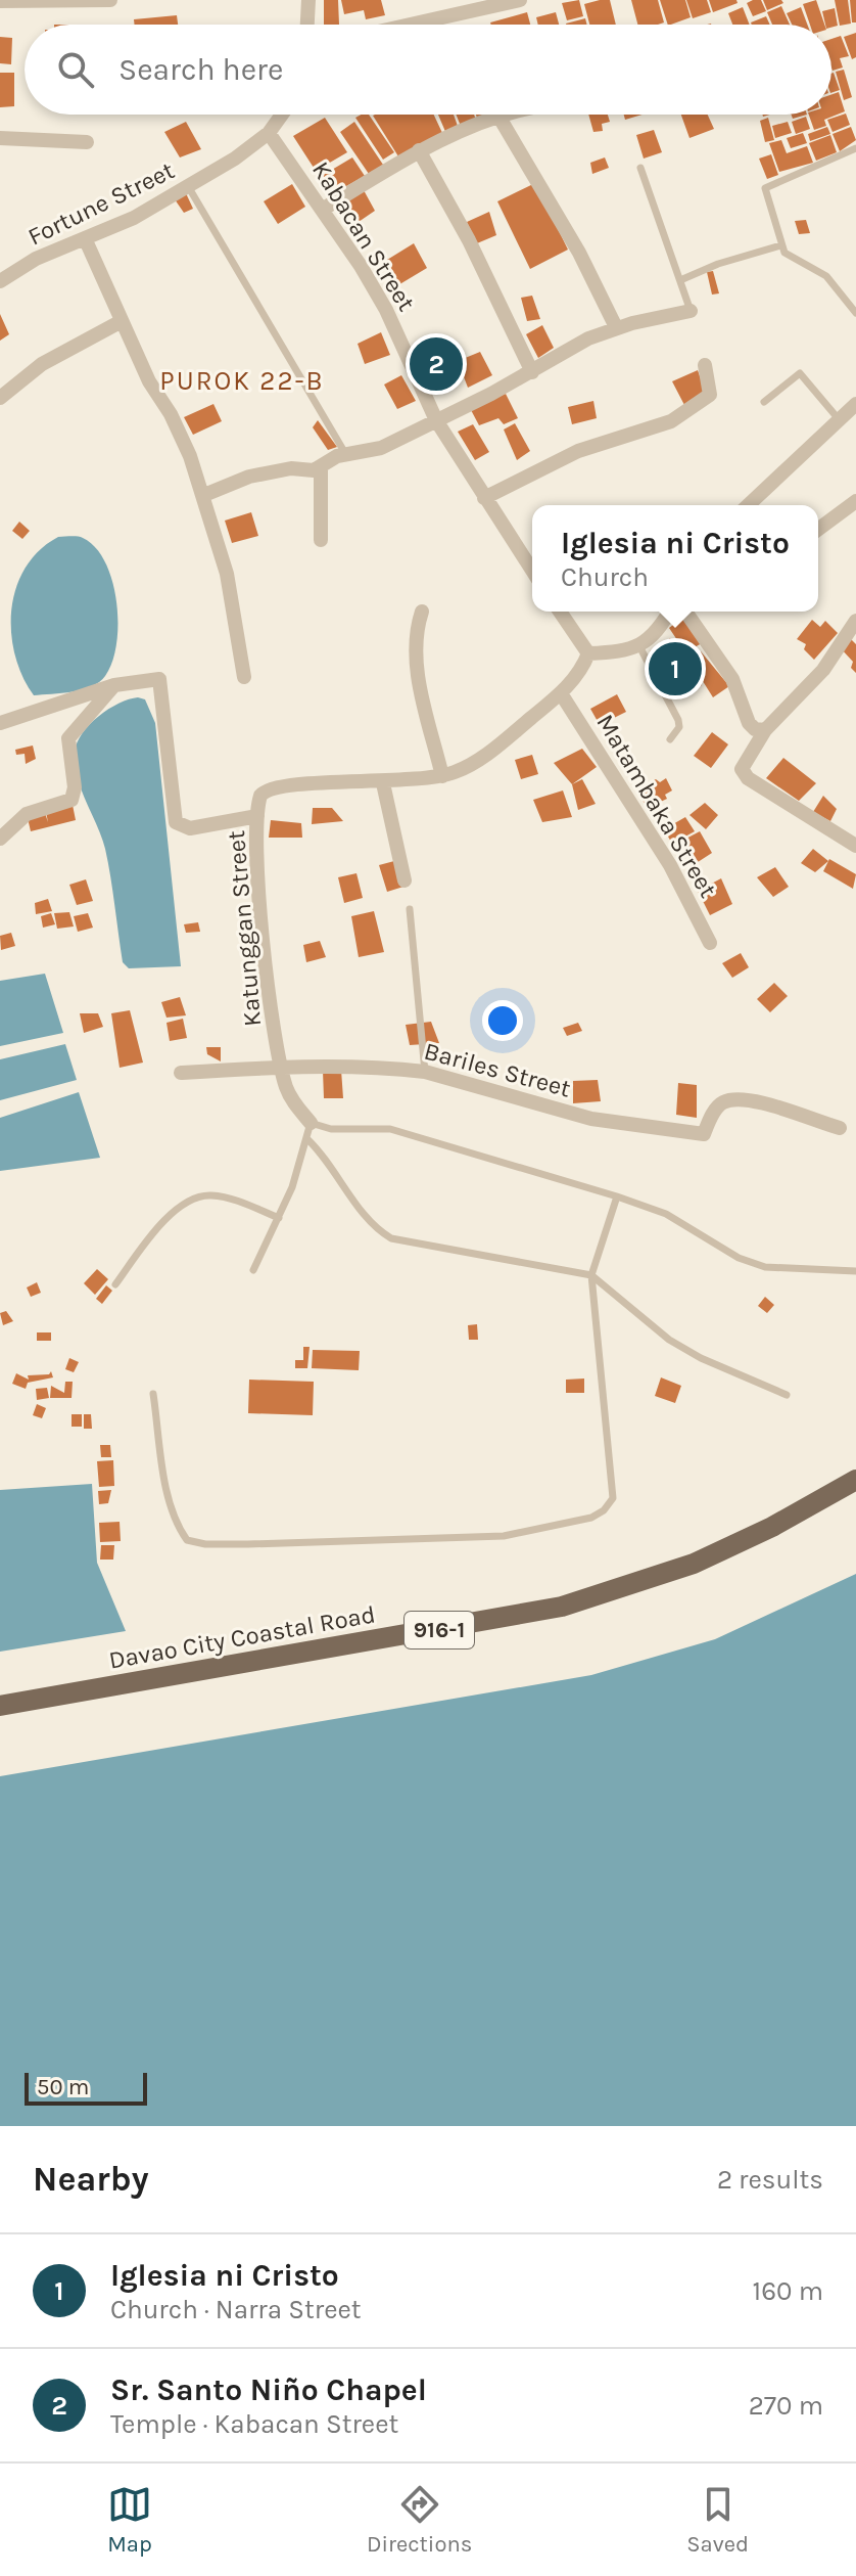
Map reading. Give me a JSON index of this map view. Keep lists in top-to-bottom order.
{
  "streets": {
    "main road": ["916-1", "Davao City Coastal Road"],
    "street": [
      "Fortune Street",
      "Kabacan Street",
      "Matambaka Street",
      "Katunggan Street",
      "Bariles Street"
    ]
  },
  "crossings": [
    ["Fortune Street", "Kabacan Street"],
    ["Katunggan Street", "Bariles Street"]
  ],
  "districts": ["PUROK 22-B"],
  "scale_bar": "50 m",
  "page": {
    "search": "Search here",
    "pins": ["2", "1"],
    "popup": ["Iglesia ni Cristo", "Church"],
    "scale": "50 m",
    "heading": ["Nearby", "2 results"],
    "list": [
      {
        "mark": "1",
        "name": "Iglesia ni Cristo",
        "note": "Church · Narra Street",
        "value": "160 m"
      },
      {
        "mark": "2",
        "name": "Sr. Santo Niño Chapel",
        "note": "Temple · Kabacan Street",
        "value": "270 m"
      }
    ],
    "nav": ["Map", "Directions", "Saved"]
  }
}
